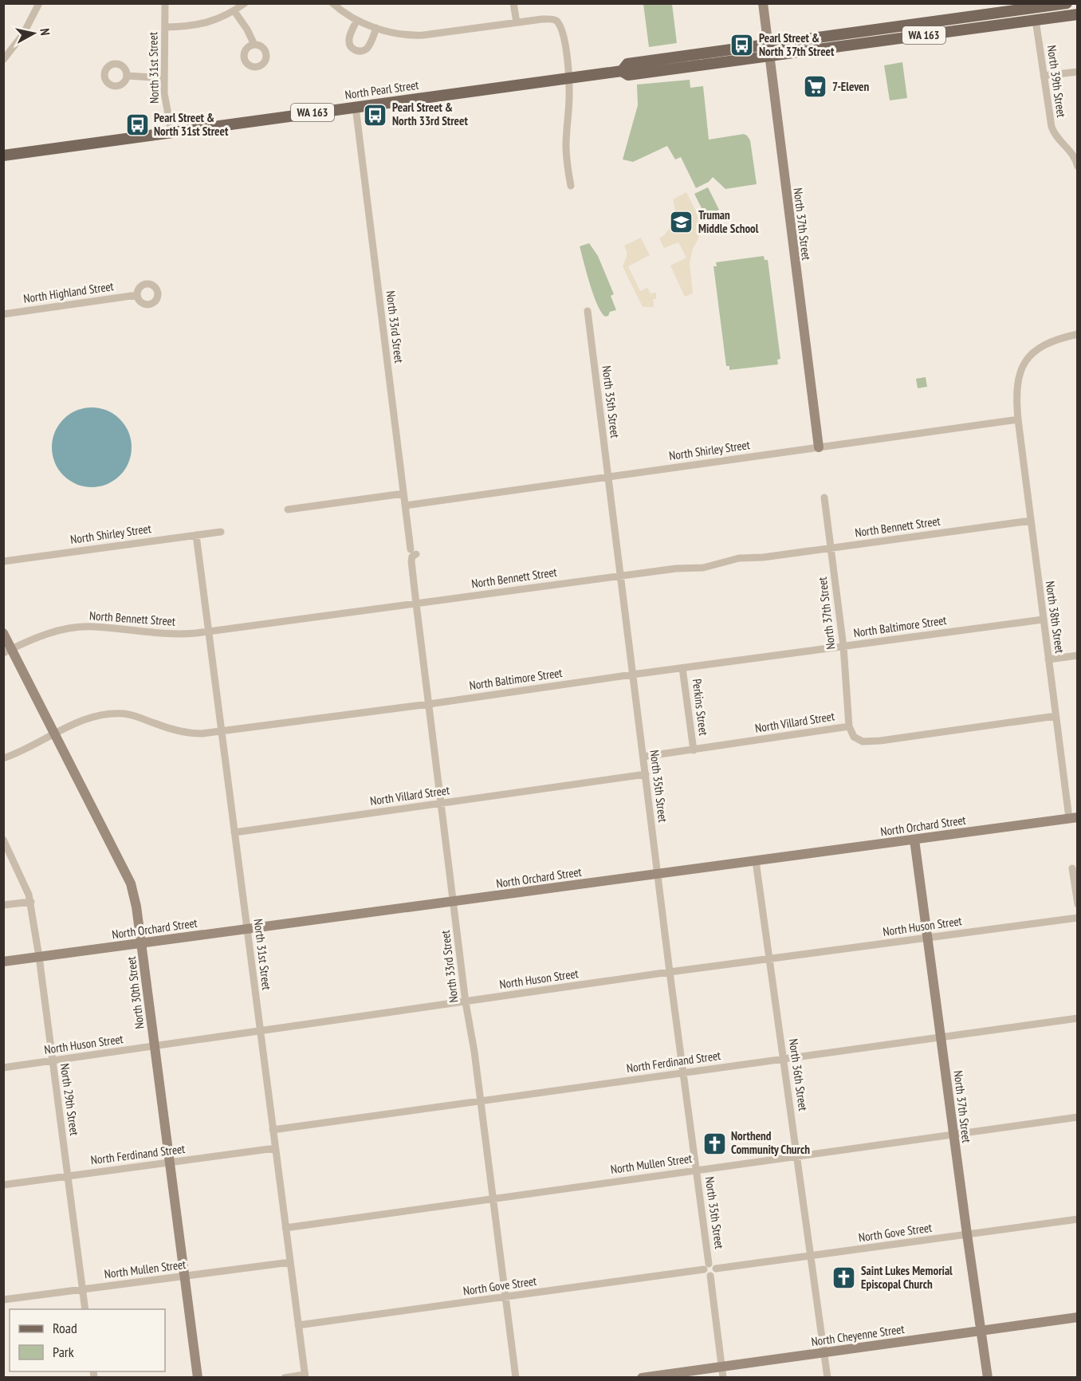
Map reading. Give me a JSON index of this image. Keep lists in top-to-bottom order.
{
  "streets": {
    "main road": ["WA 163", "North Pearl Street"],
    "street": [
      "North 31st Street",
      "North 39th Street",
      "North 37th Street",
      "North Highland Street",
      "North 33rd Street",
      "North 35th Street",
      "North Shirley Street",
      "North Bennett Street",
      "North 38th Street",
      "North Baltimore Street",
      "Perkins Street",
      "North Villard Street",
      "North Orchard Street",
      "North Huson Street",
      "North 30th Street",
      "North Ferdinand Street",
      "North 36th Street",
      "North 29th Street",
      "North Mullen Street",
      "North Gove Street",
      "North Cheyenne Street"
    ]
  },
  "crossings": [
    ["North 31st Street", "North Pearl Street"],
    ["North 31st Street", "North Shirley Street"],
    ["North 31st Street", "North Bennett Street"],
    ["North 31st Street", "North Baltimore Street"],
    ["North 31st Street", "North Villard Street"],
    ["North 31st Street", "North Orchard Street"],
    ["North 31st Street", "North Huson Street"],
    ["North 31st Street", "North Ferdinand Street"],
    ["North 31st Street", "North Mullen Street"],
    ["North 31st Street", "North Gove Street"],
    ["North 39th Street", "North Pearl Street"],
    ["North Pearl Street", "North 37th Street"],
    ["North Pearl Street", "North 33rd Street"],
    ["North 37th Street", "North Shirley Street"],
    ["North 37th Street", "North Bennett Street"],
    ["North 37th Street", "North Baltimore Street"],
    ["North 37th Street", "North Villard Street"],
    ["North 37th Street", "North Orchard Street"],
    ["North 37th Street", "North Huson Street"],
    ["North 37th Street", "North Ferdinand Street"],
    ["North 37th Street", "North Mullen Street"],
    ["North 37th Street", "North Gove Street"],
    ["North 37th Street", "North Cheyenne Street"],
    ["North 33rd Street", "North Shirley Street"],
    ["North 33rd Street", "North Bennett Street"],
    ["North 33rd Street", "North Baltimore Street"],
    ["North 33rd Street", "North Villard Street"],
    ["North 33rd Street", "North Orchard Street"],
    ["North 33rd Street", "North Huson Street"],
    ["North 33rd Street", "North Ferdinand Street"],
    ["North 33rd Street", "North Mullen Street"],
    ["North 33rd Street", "North Gove Street"],
    ["North 35th Street", "North Shirley Street"],
    ["North 35th Street", "North Bennett Street"],
    ["North 35th Street", "North Baltimore Street"],
    ["North 35th Street", "North Villard Street"],
    ["North 35th Street", "North Orchard Street"],
    ["North 35th Street", "North Huson Street"],
    ["North 35th Street", "North Ferdinand Street"],
    ["North 35th Street", "North Mullen Street"],
    ["North 35th Street", "North Gove Street"],
    ["North Shirley Street", "North 38th Street"],
    ["North Bennett Street", "North 38th Street"],
    ["North Bennett Street", "North 30th Street"],
    ["North 38th Street", "North Baltimore Street"],
    ["North 38th Street", "North Villard Street"],
    ["North 38th Street", "North Orchard Street"],
    ["North Baltimore Street", "Perkins Street"],
    ["North Baltimore Street", "North 30th Street"],
    ["Perkins Street", "North Villard Street"],
    ["North Orchard Street", "North 30th Street"],
    ["North Orchard Street", "North 36th Street"],
    ["North Orchard Street", "North 29th Street"],
    ["North Huson Street", "North 30th Street"],
    ["North Huson Street", "North 36th Street"],
    ["North Huson Street", "North 29th Street"],
    ["North 30th Street", "North Ferdinand Street"],
    ["North 30th Street", "North Mullen Street"],
    ["North Ferdinand Street", "North 36th Street"],
    ["North Ferdinand Street", "North 29th Street"],
    ["North 36th Street", "North Mullen Street"],
    ["North 36th Street", "North Gove Street"],
    ["North 36th Street", "North Cheyenne Street"],
    ["North 29th Street", "North Mullen Street"]
  ],
  "places": {
    "bus stop": ["Pearl Street & North 37th Street", "Pearl Street & North 33rd Street", "Pearl Street & North 31st Street"],
    "supermarket": ["7-Eleven"],
    "school or university": ["Truman Middle School"],
    "church": ["Northend Community Church", "Saint Lukes Memorial Episcopal Church"]
  },
  "legend": ["Road", "Park"],
  "north": "right"
}
